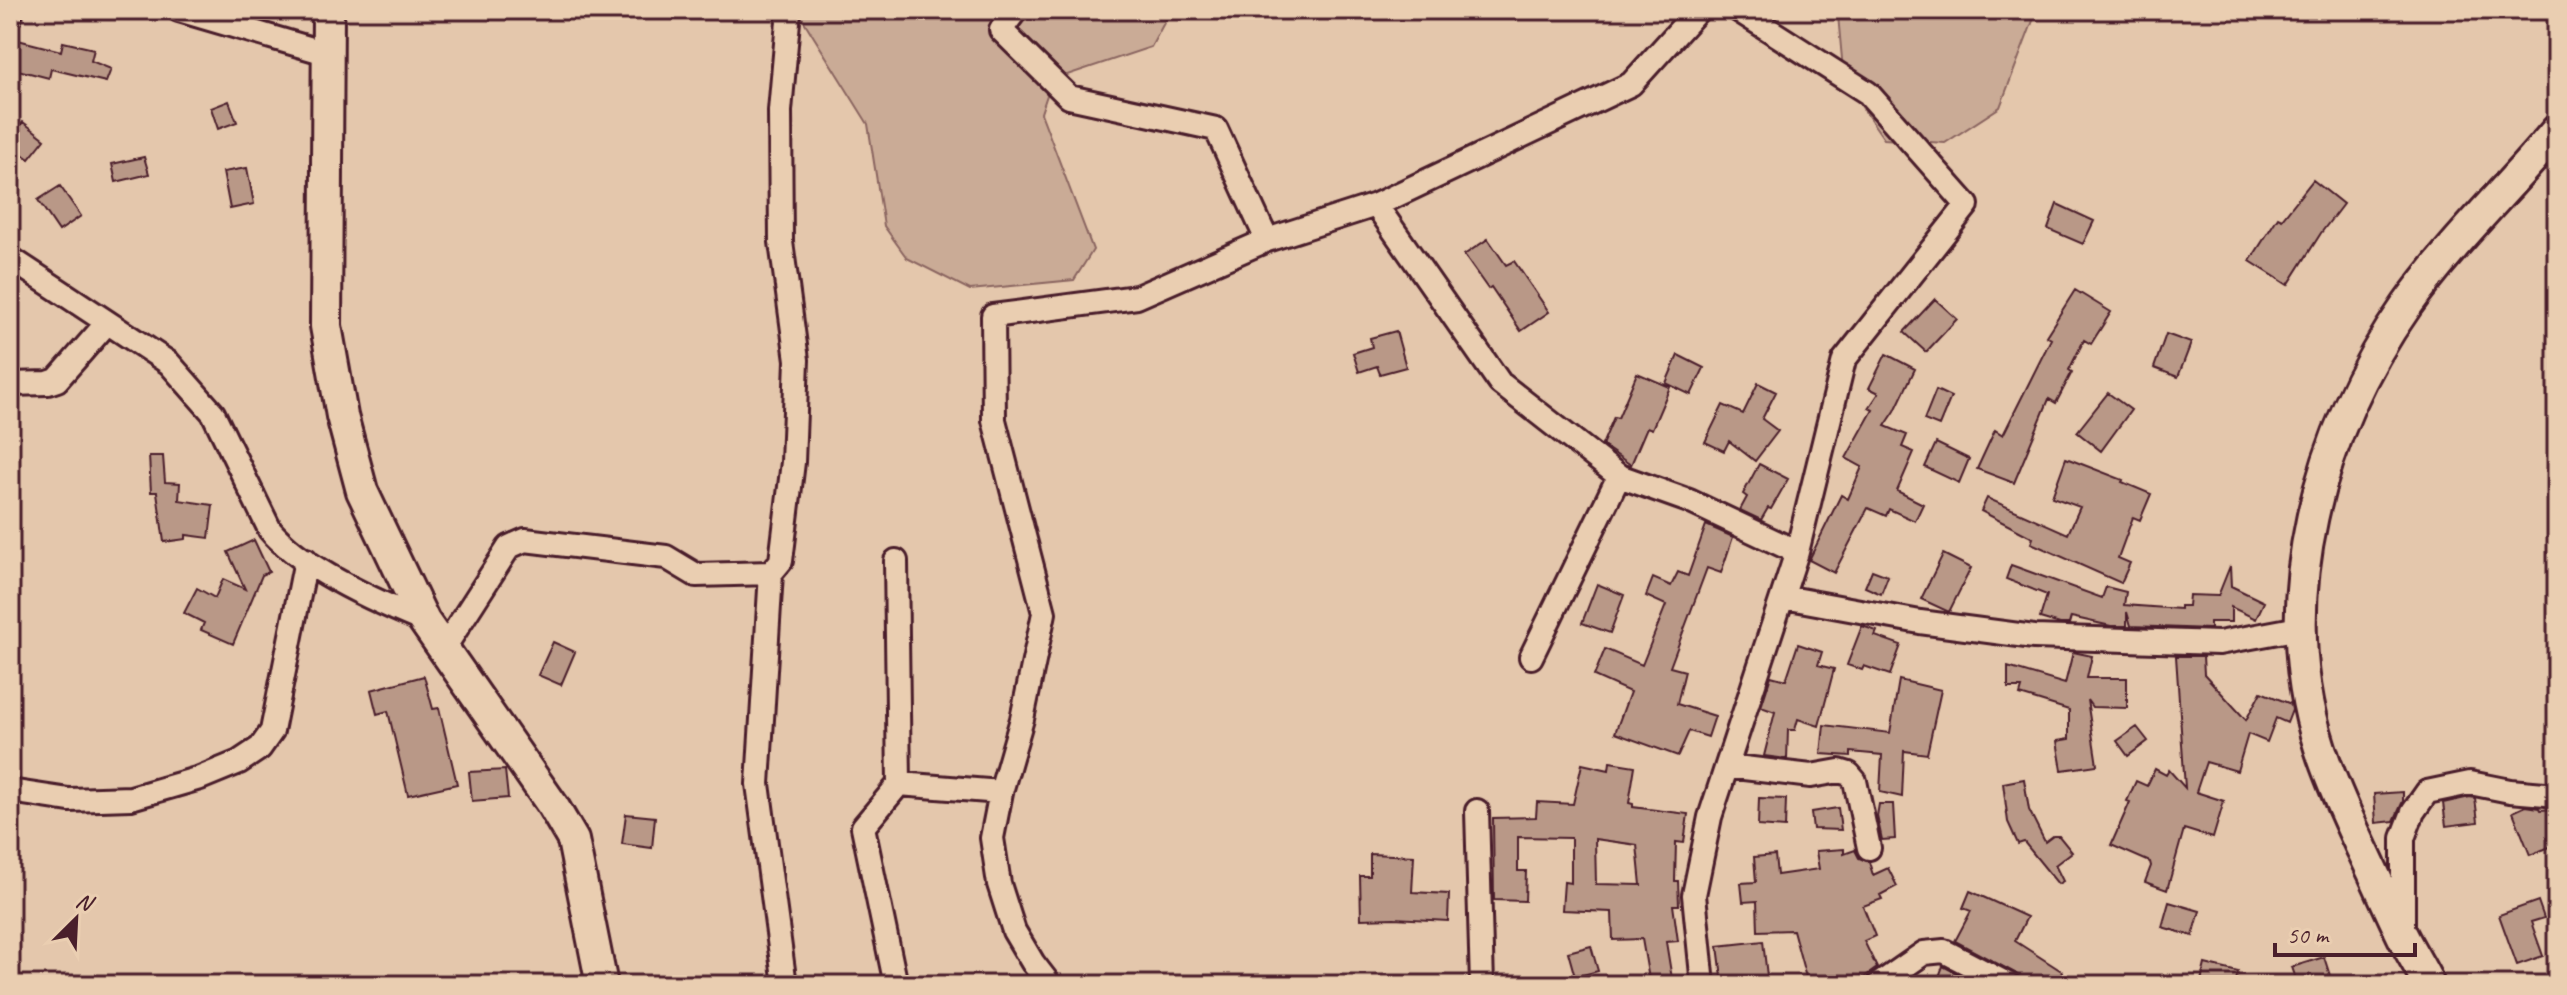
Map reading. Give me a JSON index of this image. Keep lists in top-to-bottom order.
{
  "scale_bar": "50 m",
  "north": "top right"
}
